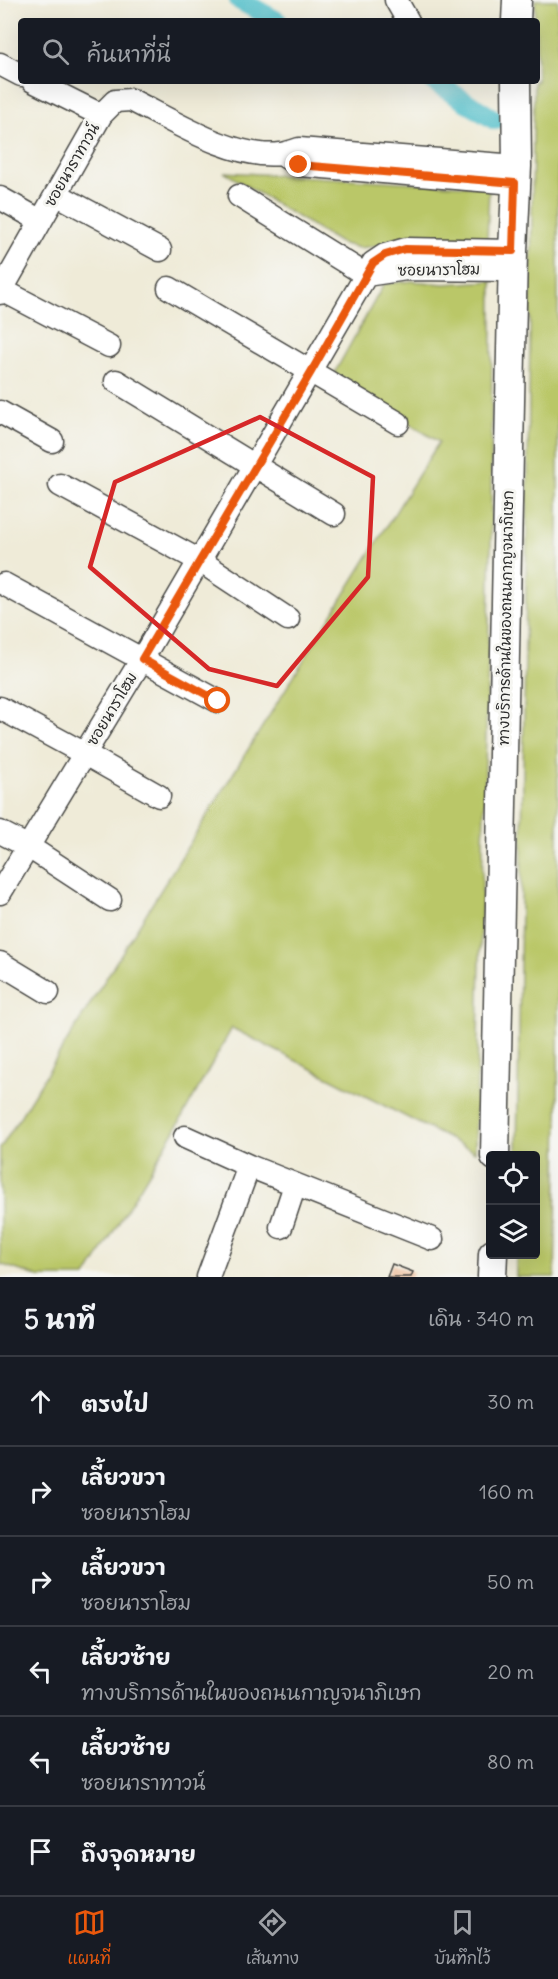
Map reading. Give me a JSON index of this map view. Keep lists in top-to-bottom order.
{
  "streets": {
    "main road": ["ทางบริการด้านในของถนนกาญจนาภิเษก"],
    "street": ["ซอยนาราทาวน์", "ซอยนาราโฮม"]
  },
  "crossings": [
    ["ซอยนาราทาวน์", "ทางบริการด้านในของถนนกาญจนาภิเษก"],
    ["ซอยนาราโฮม", "ทางบริการด้านในของถนนกาญจนาภิเษก"]
  ],
  "page": {
    "search": "ค้นหาที่นี่",
    "heading": ["5 นาที", "เดิน · 340 m"],
    "list": [
      ["ตรงไป", "30 m"],
      ["เลี้ยวขวา", "ซอยนาราโฮม", "160 m"],
      ["เลี้ยวขวา", "ซอยนาราโฮม", "50 m"],
      ["เลี้ยวซ้าย", "ทางบริการด้านในของถนนกาญจนาภิเษก", "20 m"],
      ["เลี้ยวซ้าย", "ซอยนาราทาวน์", "80 m"],
      "ถึงจุดหมาย"
    ],
    "nav": ["แผนที่", "เส้นทาง", "บันทึกไว้"]
  }
}
